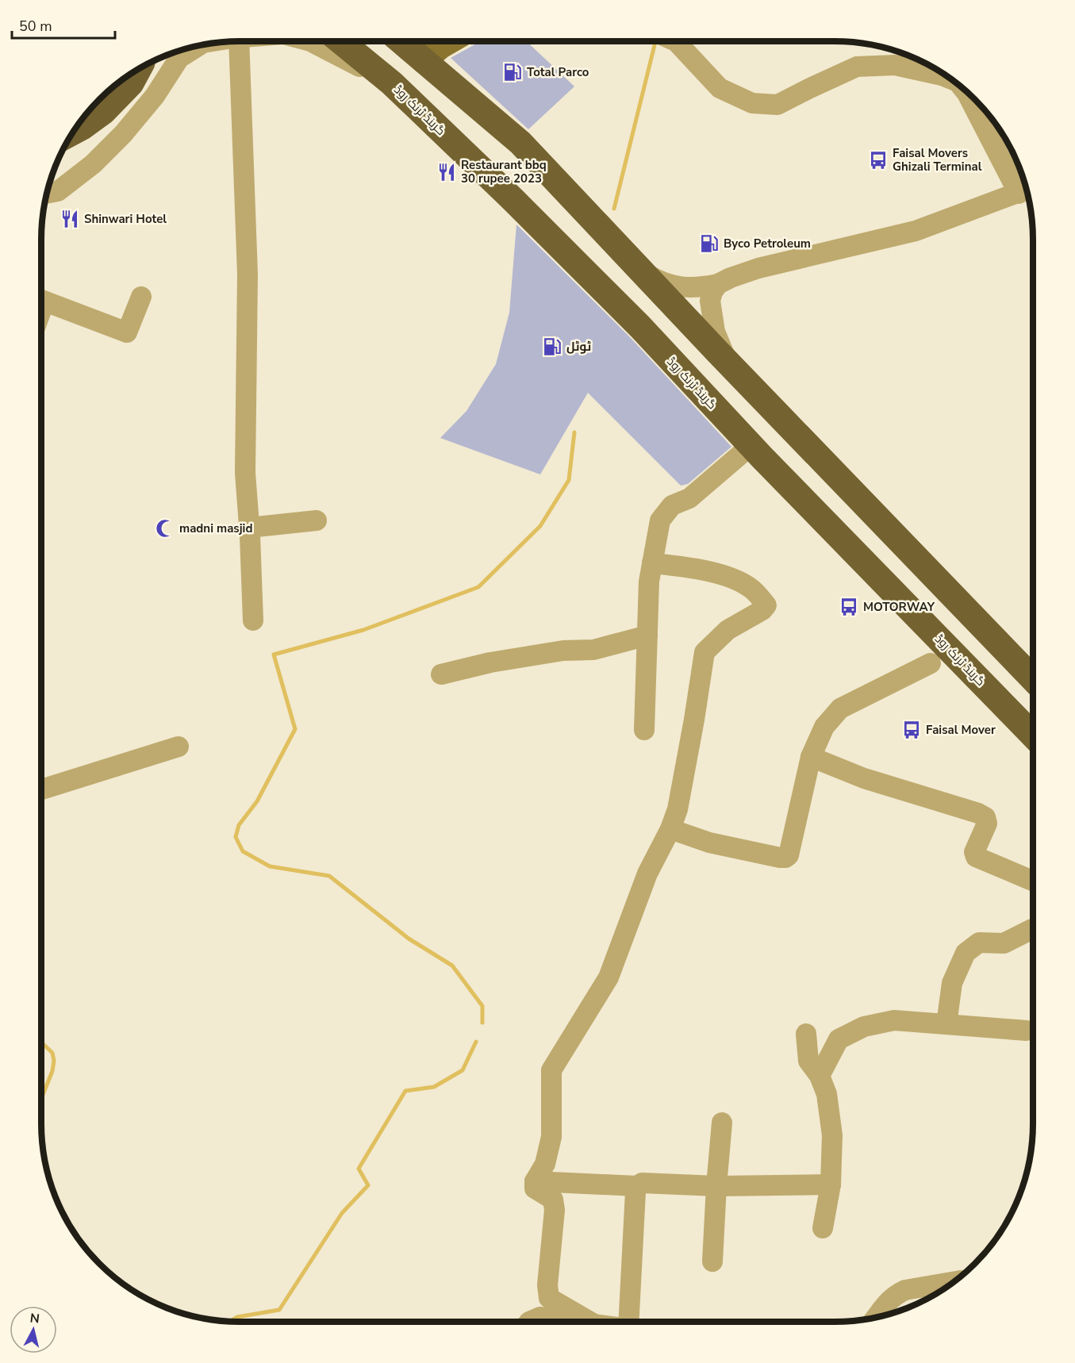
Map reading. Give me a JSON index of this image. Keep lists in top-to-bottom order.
{
  "streets": {
    "highway": ["گرینڈ ٹرنک روڈ"]
  },
  "places": {
    "fuel station": ["Total Parco", "Byco Petroleum", "ٹوٹل"],
    "bus stop": ["Faisal Movers Ghizali Terminal", "MOTORWAY", "Faisal Mover"],
    "restaurant": ["Restaurant bbq 30 rupee 2023", "Shinwari Hotel"],
    "mosque": ["madni masjid"]
  },
  "scale_bar": "50 m",
  "north": "top"
}
